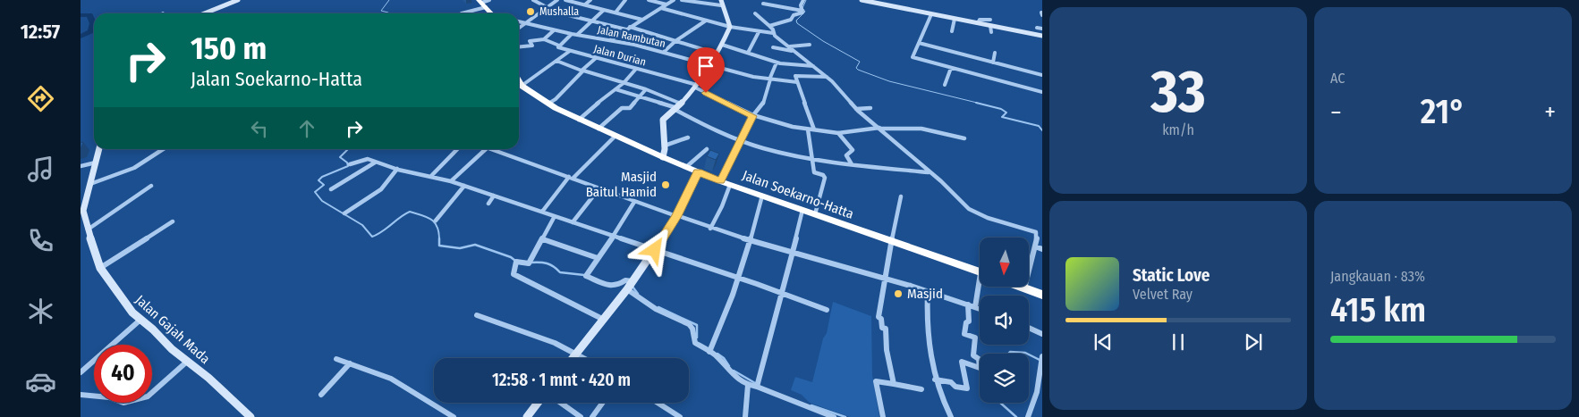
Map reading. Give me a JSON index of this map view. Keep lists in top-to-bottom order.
{
  "streets": {
    "highway": ["Jalan Soekarno-Hatta"],
    "street": ["Jalan Rambutan", "Jalan Durian", "Jalan Gajah Mada"]
  },
  "places": ["Mushalla", "Masjid Baitul Hamid", "Masjid"],
  "north": "bottom",
  "page": {
    "tabs": "12:57",
    "tile": [
      ["33", "km/h"],
      "AC",
      ["Jangkauan · 83%", "415 km"]
    ],
    "turn": ["150 m", "Jalan Soekarno-Hatta"],
    "heat": ["−", "21°", "+"],
    "song": ["Static Love", "Velvet Ray"],
    "limit": "40",
    "trip": "12:58 · 1 mnt · 420 m"
  }
}
